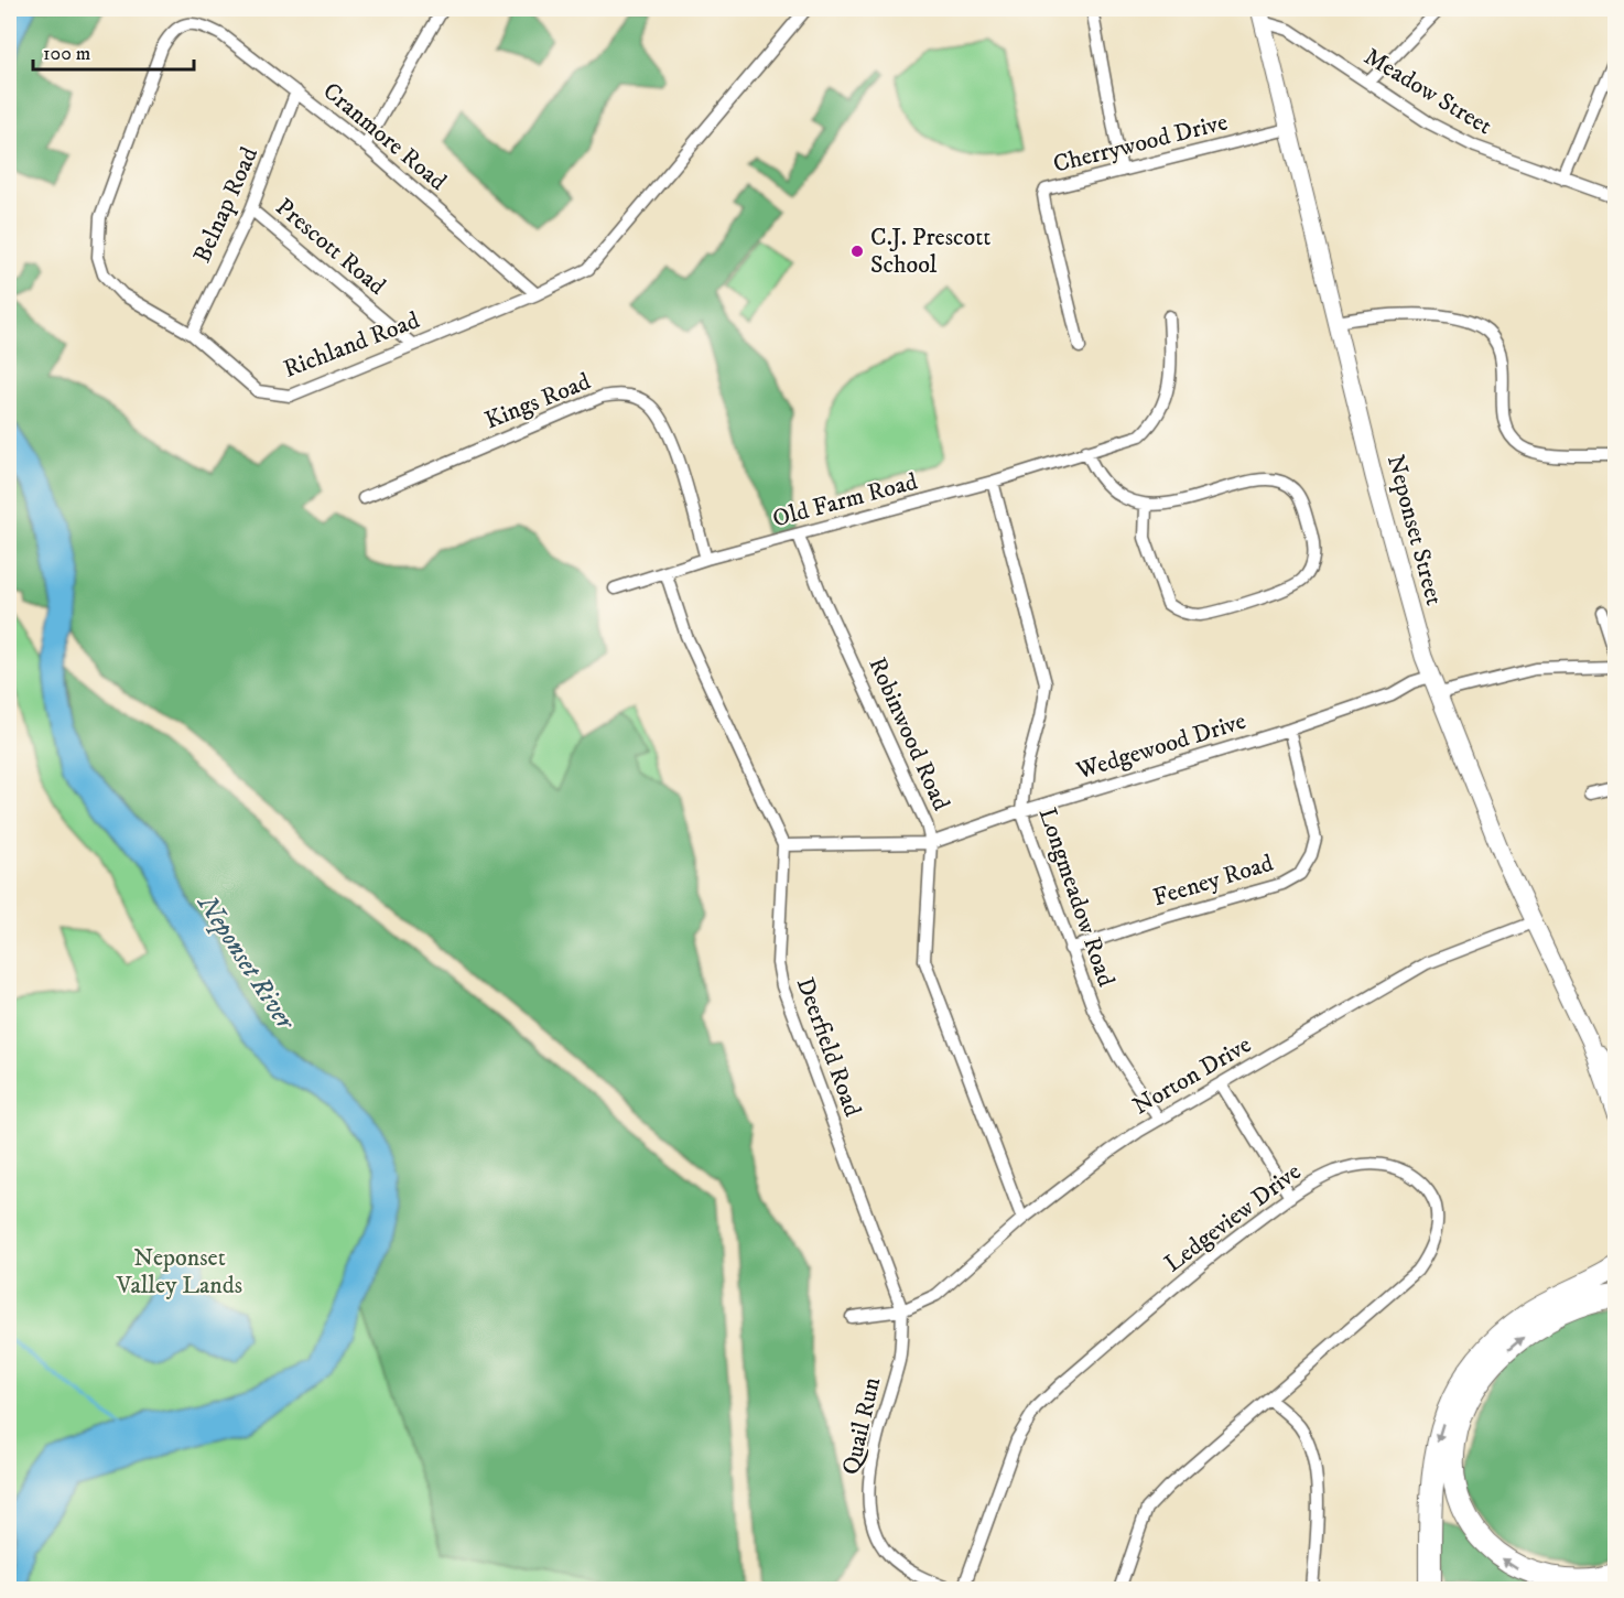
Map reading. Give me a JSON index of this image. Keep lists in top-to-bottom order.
{
  "streets": {
    "main road": ["Neponset Street"],
    "street": [
      "Meadow Street",
      "Cranmore Road",
      "Cherrywood Drive",
      "Belnap Road",
      "Prescott Road",
      "Richland Road",
      "Kings Road",
      "Old Farm Road",
      "Robinwood Road",
      "Wedgewood Drive",
      "Feeney Road",
      "Longmeadow Road",
      "Deerfield Road",
      "Norton Drive",
      "Ledgeview Drive",
      "Quail Run"
    ]
  },
  "crossings": [
    ["Meadow Street", "Neponset Street"],
    ["Cranmore Road", "Belnap Road"],
    ["Cranmore Road", "Richland Road"],
    ["Cherrywood Drive", "Neponset Street"],
    ["Belnap Road", "Prescott Road"],
    ["Belnap Road", "Richland Road"],
    ["Prescott Road", "Richland Road"],
    ["Kings Road", "Old Farm Road"],
    ["Old Farm Road", "Robinwood Road"],
    ["Old Farm Road", "Longmeadow Road"],
    ["Old Farm Road", "Deerfield Road"],
    ["Neponset Street", "Wedgewood Drive"],
    ["Neponset Street", "Norton Drive"],
    ["Robinwood Road", "Wedgewood Drive"],
    ["Robinwood Road", "Norton Drive"],
    ["Wedgewood Drive", "Feeney Road"],
    ["Wedgewood Drive", "Longmeadow Road"],
    ["Wedgewood Drive", "Deerfield Road"],
    ["Feeney Road", "Longmeadow Road"],
    ["Longmeadow Road", "Norton Drive"],
    ["Deerfield Road", "Norton Drive"],
    ["Deerfield Road", "Quail Run"],
    ["Norton Drive", "Quail Run"]
  ],
  "water": ["Neponset River"],
  "parks": ["Neponset Valley Lands"],
  "places": ["C.J. Prescott School"],
  "scale_bar": "100 m"
}
